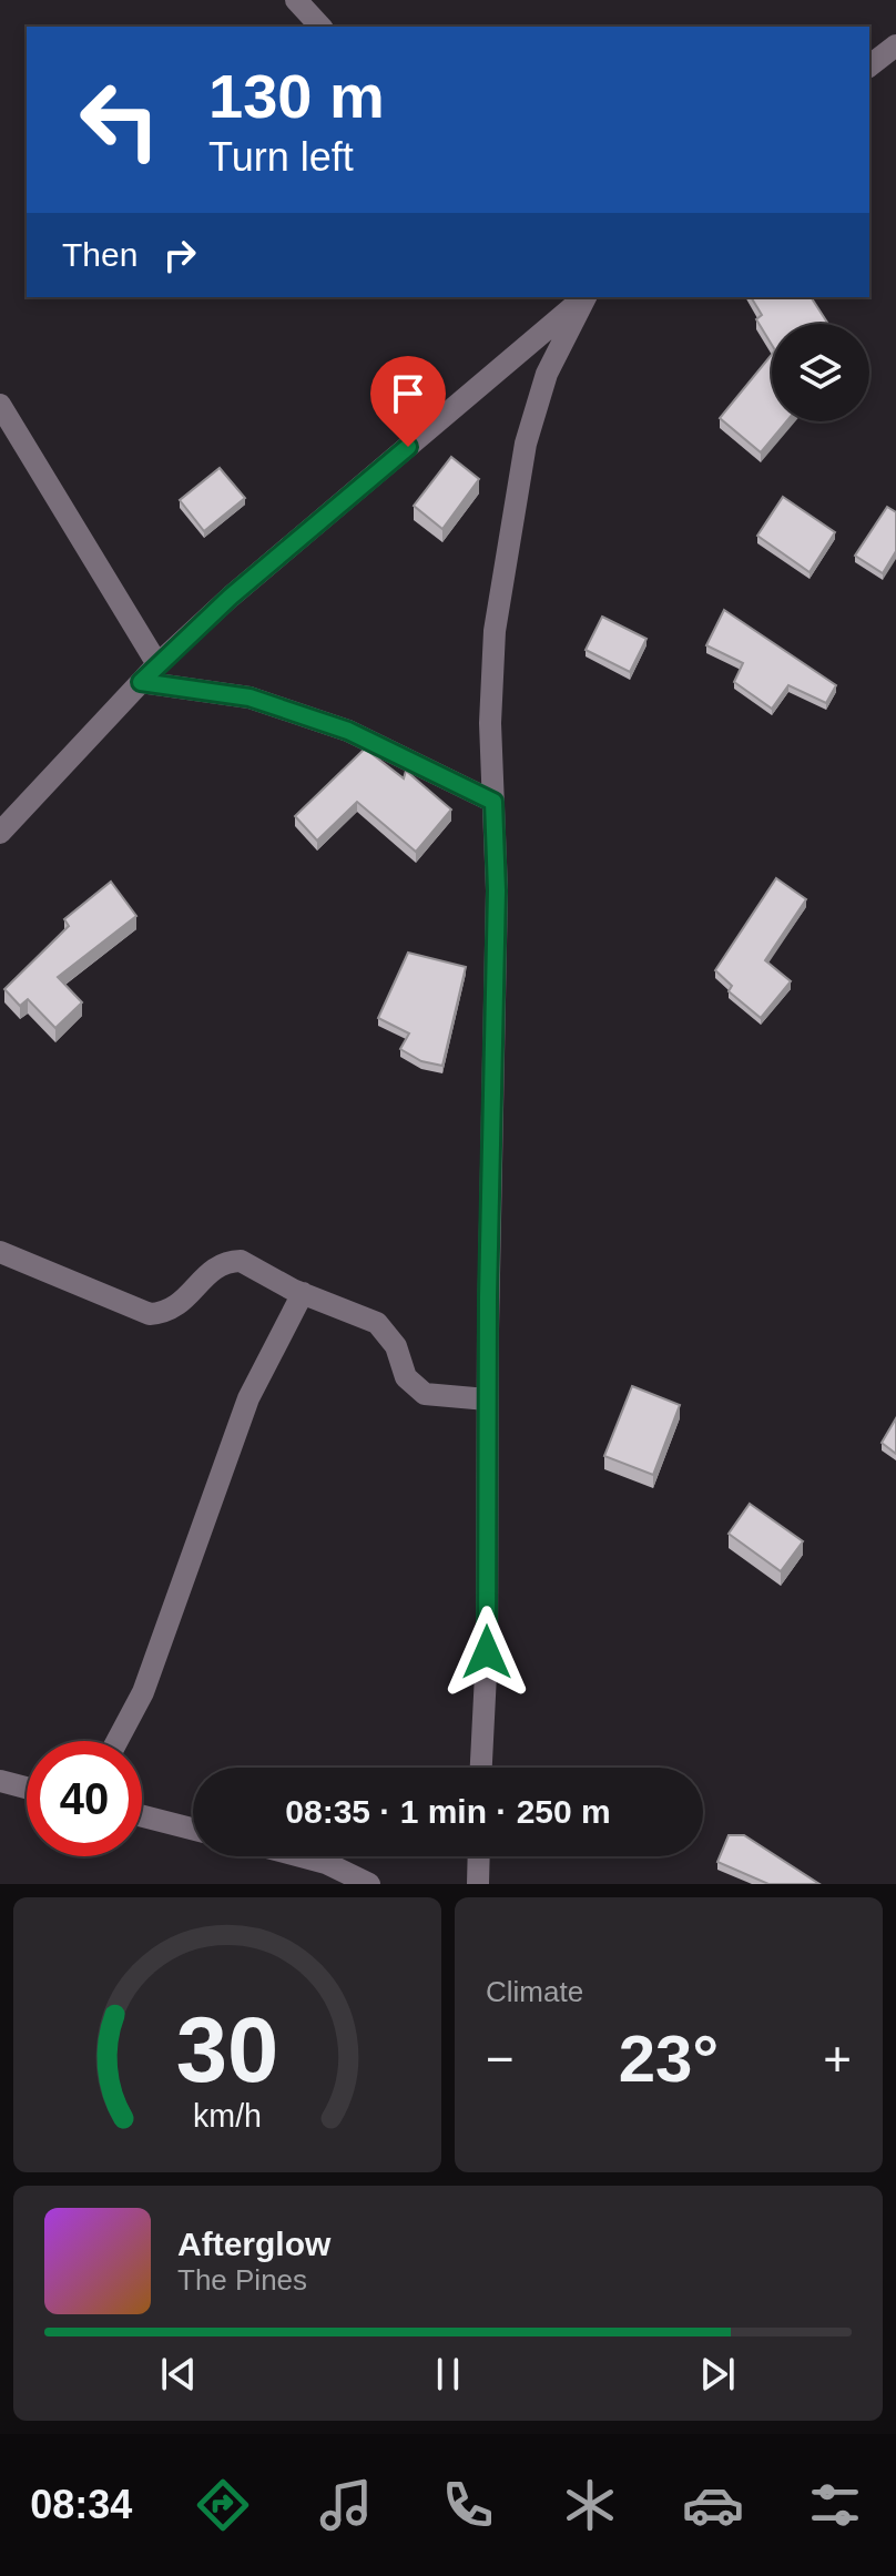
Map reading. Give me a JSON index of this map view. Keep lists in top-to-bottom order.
{
  "page": {
    "turn": ["130 m", "Turn left"],
    "then": "Then",
    "limit": "40",
    "trip": "08:35 · 1 min · 250 m",
    "tile": "Climate",
    "heat": ["−", "23°", "+"],
    "song": ["Afterglow", "The Pines"],
    "tabs": "08:34",
    "gauge": ["30", "km/h"]
  }
}
